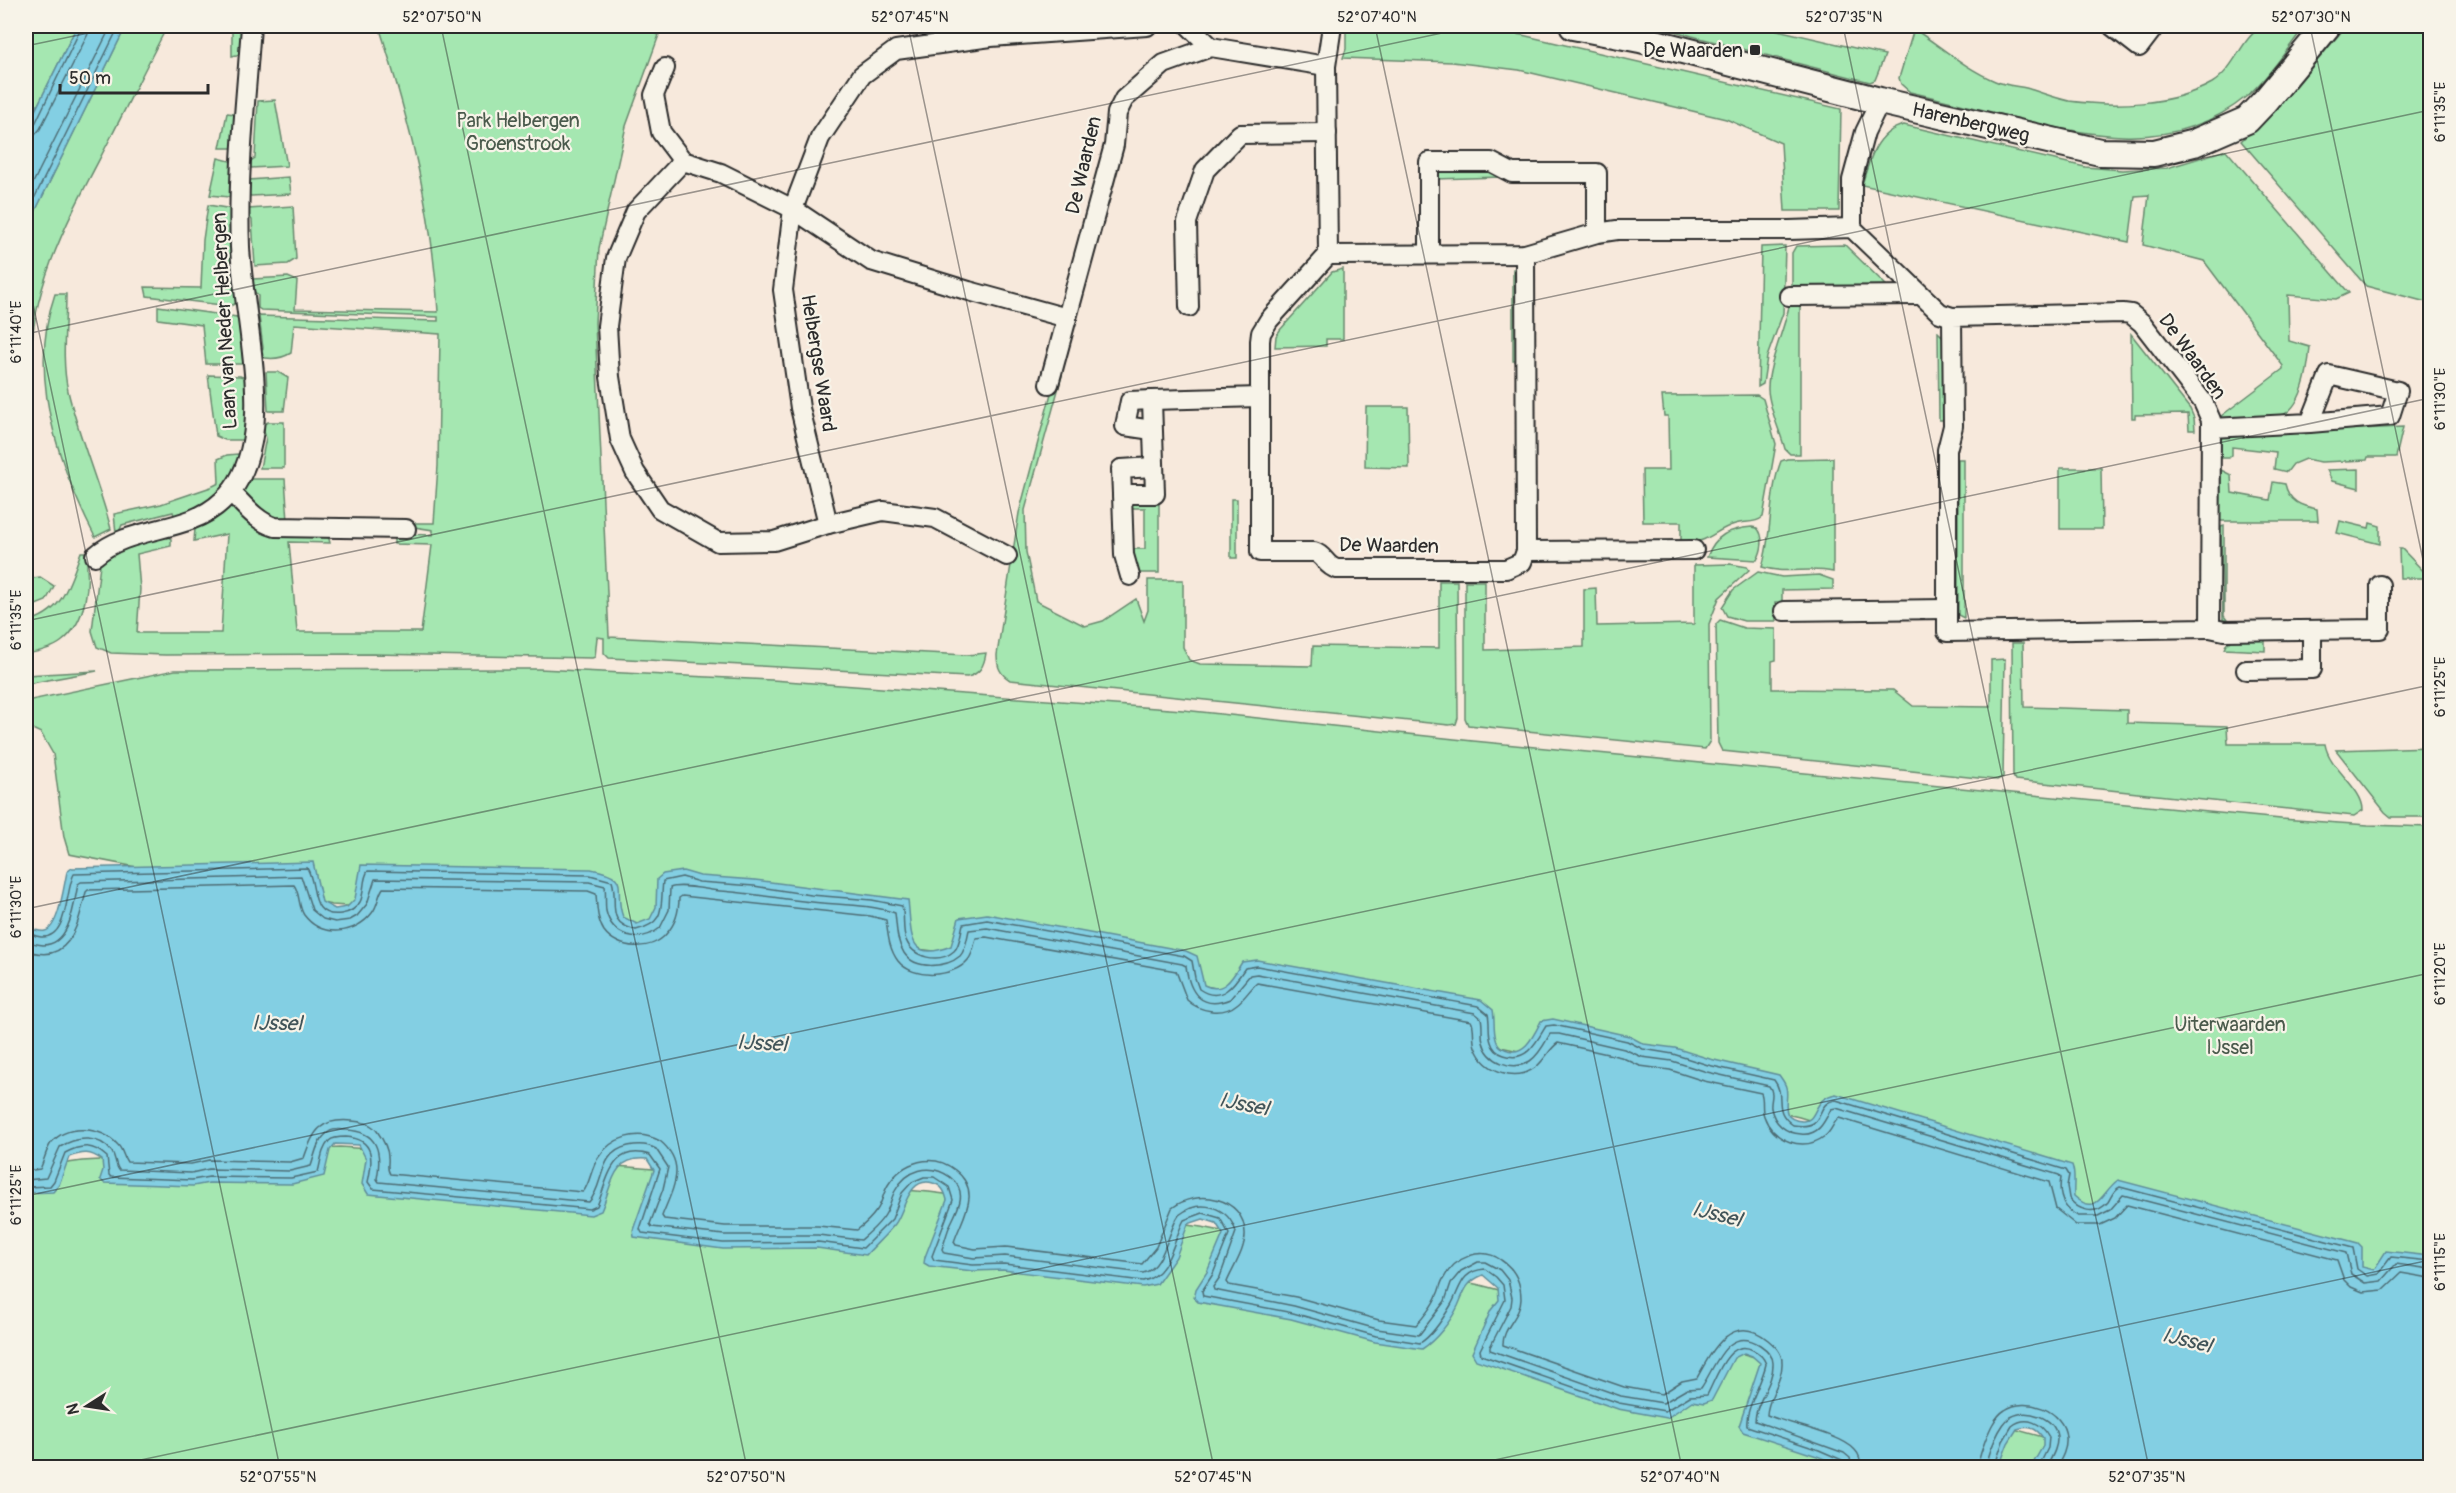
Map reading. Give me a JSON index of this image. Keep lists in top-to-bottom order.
{
  "streets": {
    "street": [
      "Harenbergweg",
      "De Waarden",
      "Laan van Neder Helbergen",
      "Helbergse Waard"
    ]
  },
  "water": ["IJssel"],
  "parks": ["Park Helbergen Groenstrook", "Uiterwaarden IJssel"],
  "places": {
    "transit": ["De Waarden"]
  },
  "scale_bar": "50 m",
  "north": "left",
  "coordinates": [
    "52°07'50\"N",
    "52°07'45\"N",
    "52°07'40\"N",
    "52°07'35\"N",
    "52°07'30\"N",
    "6°11'35\"E",
    "6°11'40\"E",
    "6°11'30\"E",
    "6°11'25\"E",
    "6°11'20\"E",
    "6°11'15\"E",
    "52°07'55\"N"
  ]
}
